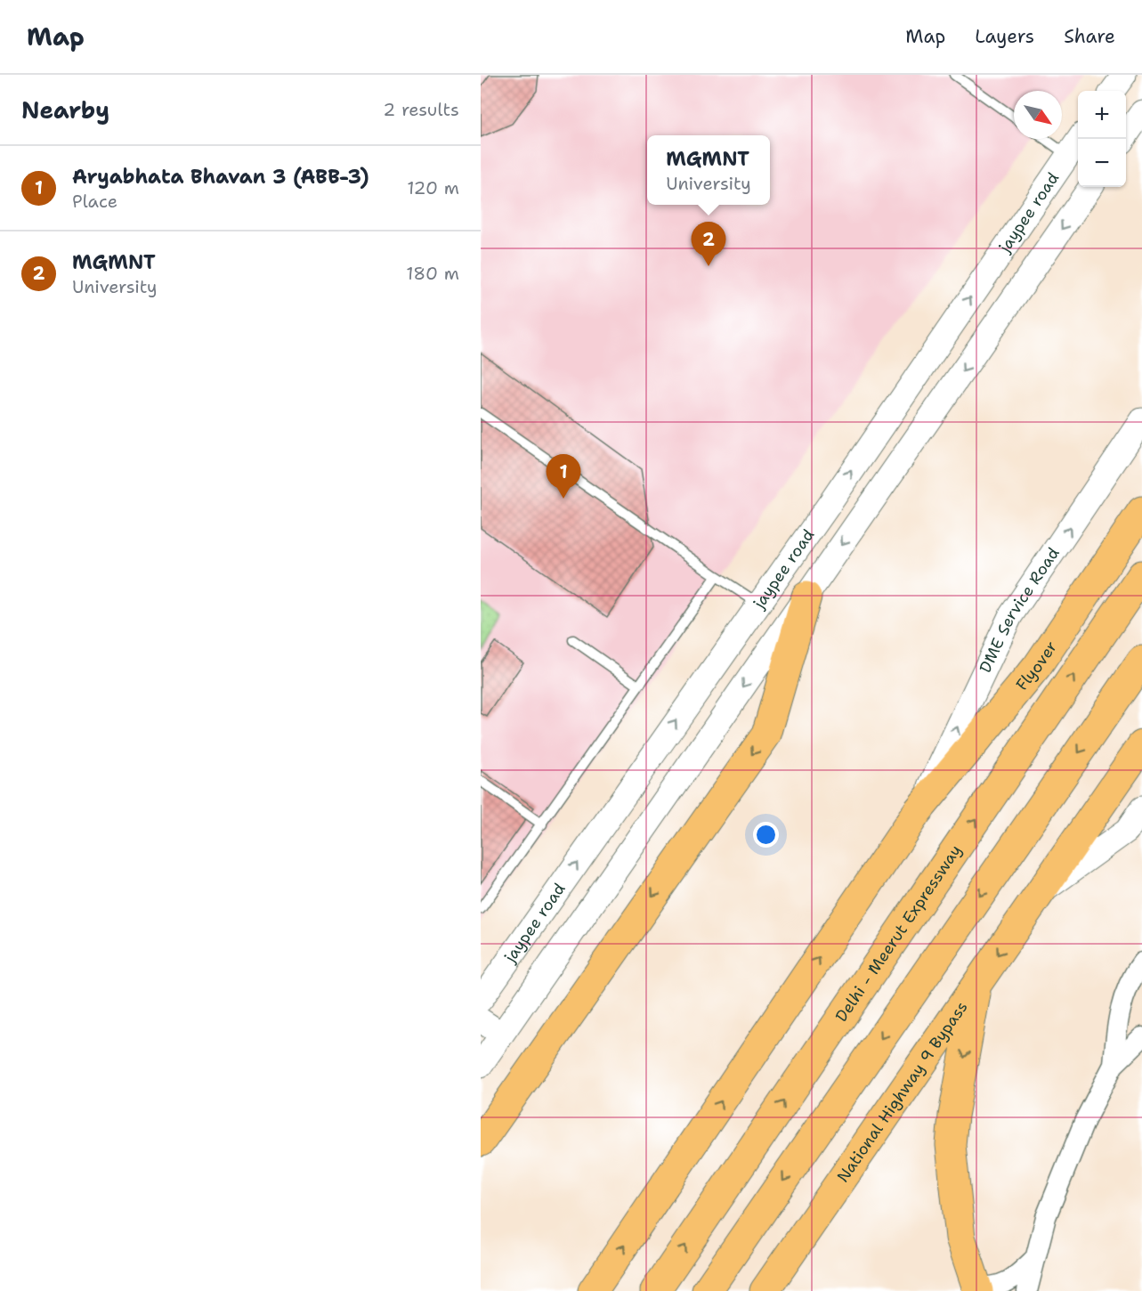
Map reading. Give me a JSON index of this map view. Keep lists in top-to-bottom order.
{
  "streets": {
    "highway": ["Flyover", "Delhi - Meerut Expressway", "National Highway 9 Bypass"],
    "street": ["jaypee road", "DME Service Road"]
  },
  "crossings": [
    ["DME Service Road", "Flyover"]
  ],
  "north": "bottom right",
  "page": {
    "header": "Map",
    "nav": ["Map", "Layers", "Share"],
    "heading": ["Nearby", "2 results"],
    "map_buttons": ["+", "−"],
    "popup": ["MGMNT", "University"],
    "list": [
      {
        "mark": "1",
        "name": "Aryabhata Bhavan 3 (ABB-3)",
        "note": "Place",
        "value": "120 m"
      },
      {
        "mark": "2",
        "name": "MGMNT",
        "note": "University",
        "value": "180 m"
      }
    ],
    "pins": ["2", "1"]
  }
}
